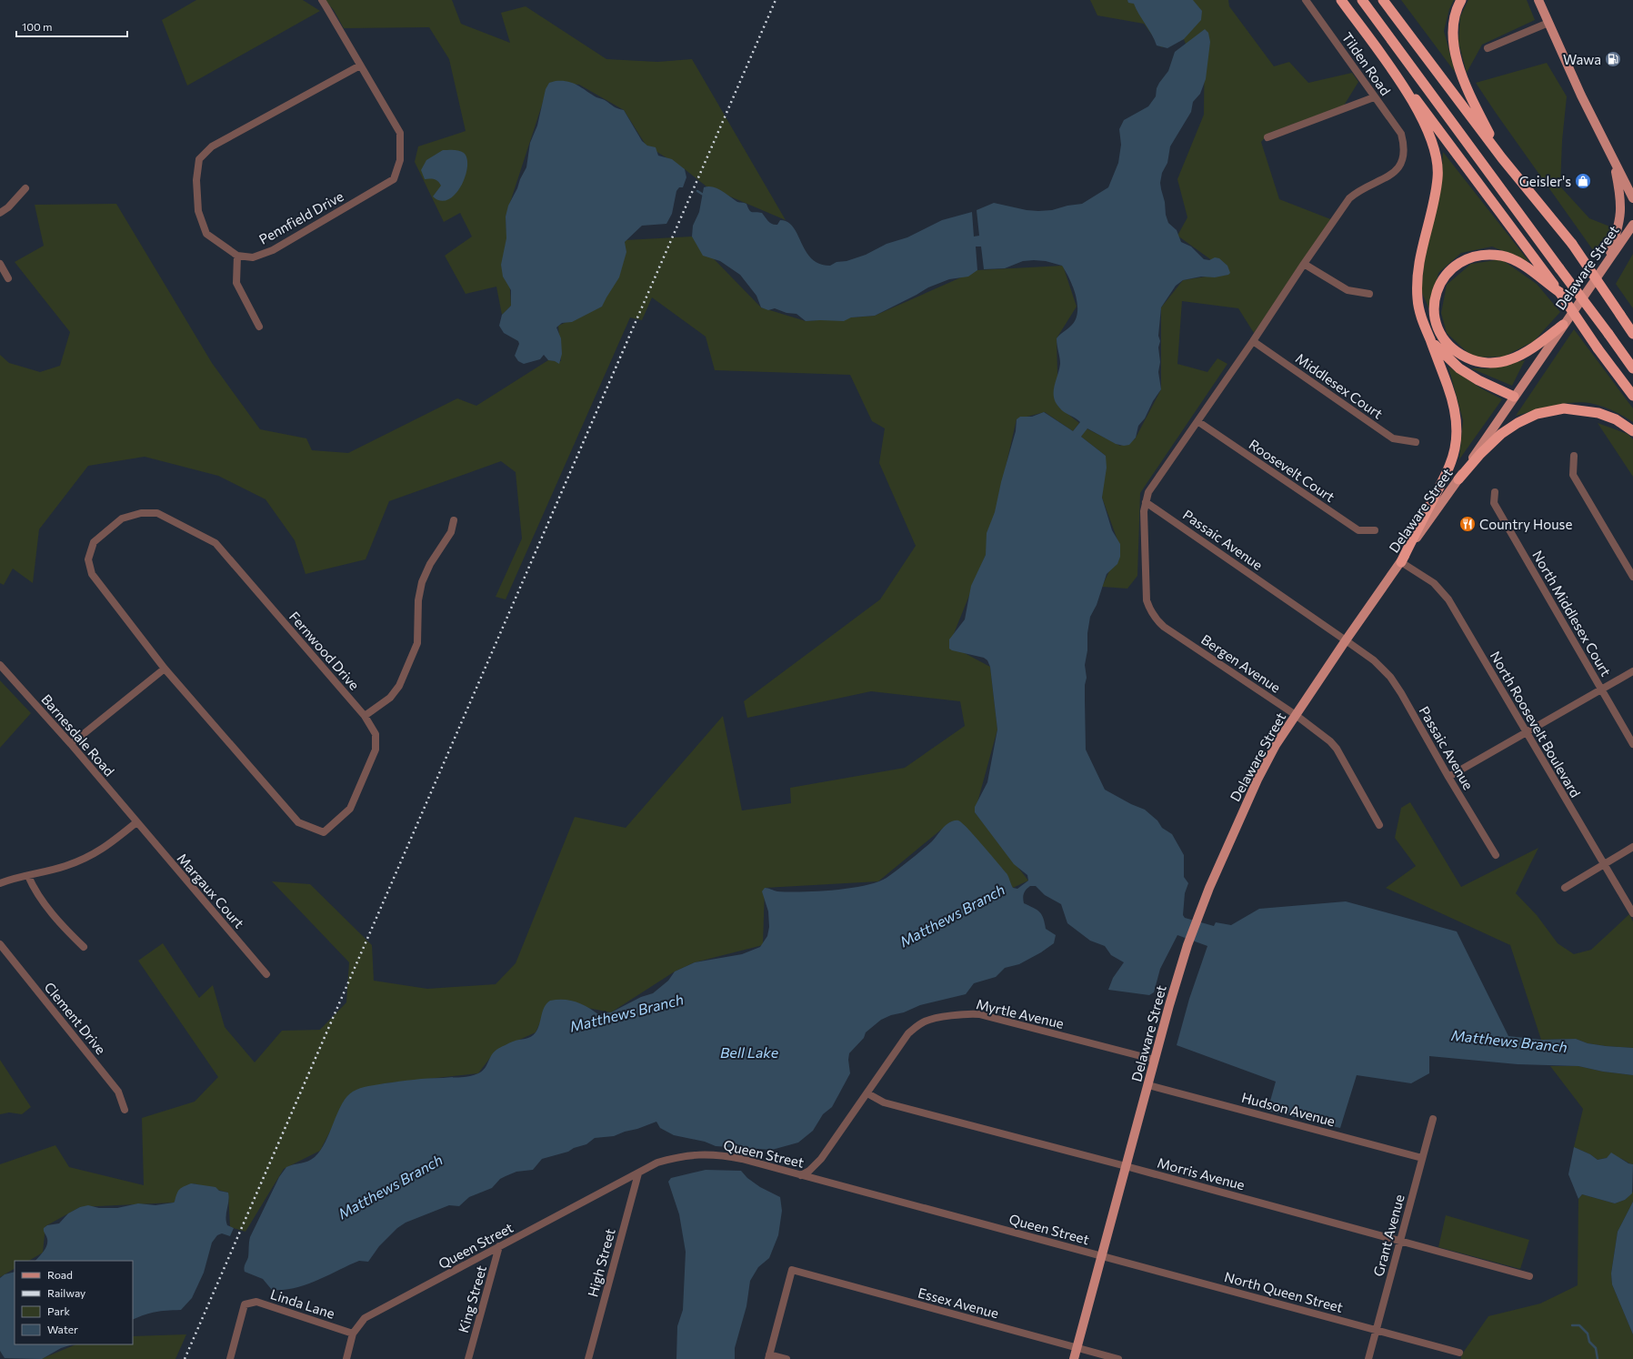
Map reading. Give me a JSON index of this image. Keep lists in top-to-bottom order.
{
  "streets": {
    "main road": ["Delaware Street"],
    "street": [
      "Tilden Road",
      "Pennfield Drive",
      "Middlesex Court",
      "Roosevelt Court",
      "Passaic Avenue",
      "North Middlesex Court",
      "Fernwood Drive",
      "Bergen Avenue",
      "North Roosevelt Boulevard",
      "Barnesdale Road",
      "Margaux Court",
      "Myrtle Avenue",
      "Clement Drive",
      "Hudson Avenue",
      "Queen Street",
      "Morris Avenue",
      "Grant Avenue",
      "High Street",
      "North Queen Street",
      "King Street",
      "Essex Avenue",
      "Linda Lane"
    ]
  },
  "crossings": [
    ["Delaware Street", "Passaic Avenue"],
    ["Delaware Street", "Bergen Avenue"],
    ["Delaware Street", "North Roosevelt Boulevard"],
    ["Delaware Street", "Myrtle Avenue"],
    ["Delaware Street", "Hudson Avenue"],
    ["Delaware Street", "Queen Street"],
    ["Delaware Street", "Morris Avenue"],
    ["Delaware Street", "North Queen Street"],
    ["Delaware Street", "Essex Avenue"],
    ["Passaic Avenue", "Bergen Avenue"],
    ["Barnesdale Road", "Margaux Court"],
    ["Myrtle Avenue", "Queen Street"],
    ["Myrtle Avenue", "Morris Avenue"],
    ["Hudson Avenue", "Grant Avenue"],
    ["Queen Street", "High Street"],
    ["Queen Street", "North Queen Street"],
    ["Queen Street", "King Street"],
    ["Queen Street", "Linda Lane"],
    ["Morris Avenue", "Grant Avenue"],
    ["Grant Avenue", "North Queen Street"]
  ],
  "water": ["Matthews Branch", "Bell Lake"],
  "places": {
    "fuel station": ["Wawa"],
    "shop": ["Geisler's"],
    "restaurant": ["Country House"]
  },
  "legend": [
    "Road",
    "Railway",
    "Park",
    "Water"
  ],
  "scale_bar": "100 m"
}
